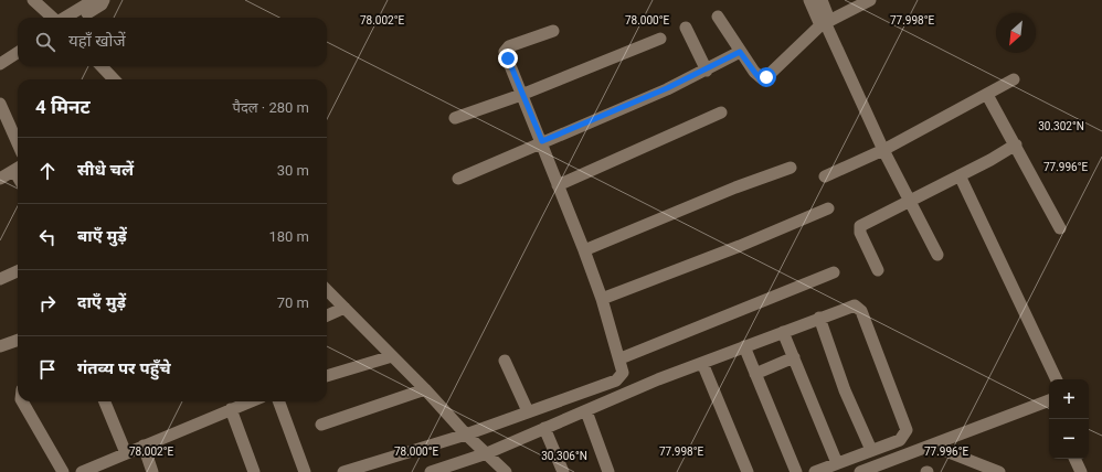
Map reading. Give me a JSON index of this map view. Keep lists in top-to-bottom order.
{
  "north": "bottom left",
  "page": {
    "search": "यहाँ खोजें",
    "heading": ["4 मिनट", "पैदल · 280 m"],
    "list": [
      ["सीधे चलें", "30 m"],
      ["बाएँ मुड़ें", "180 m"],
      ["दाएँ मुड़ें", "70 m"],
      "गंतव्य पर पहुँचे"
    ],
    "map_buttons": ["+", "−"]
  },
  "coordinates": [
    "78.002°E",
    "78.000°E",
    "77.998°E",
    "30.302°N",
    "77.996°E",
    "30.306°N"
  ]
}
